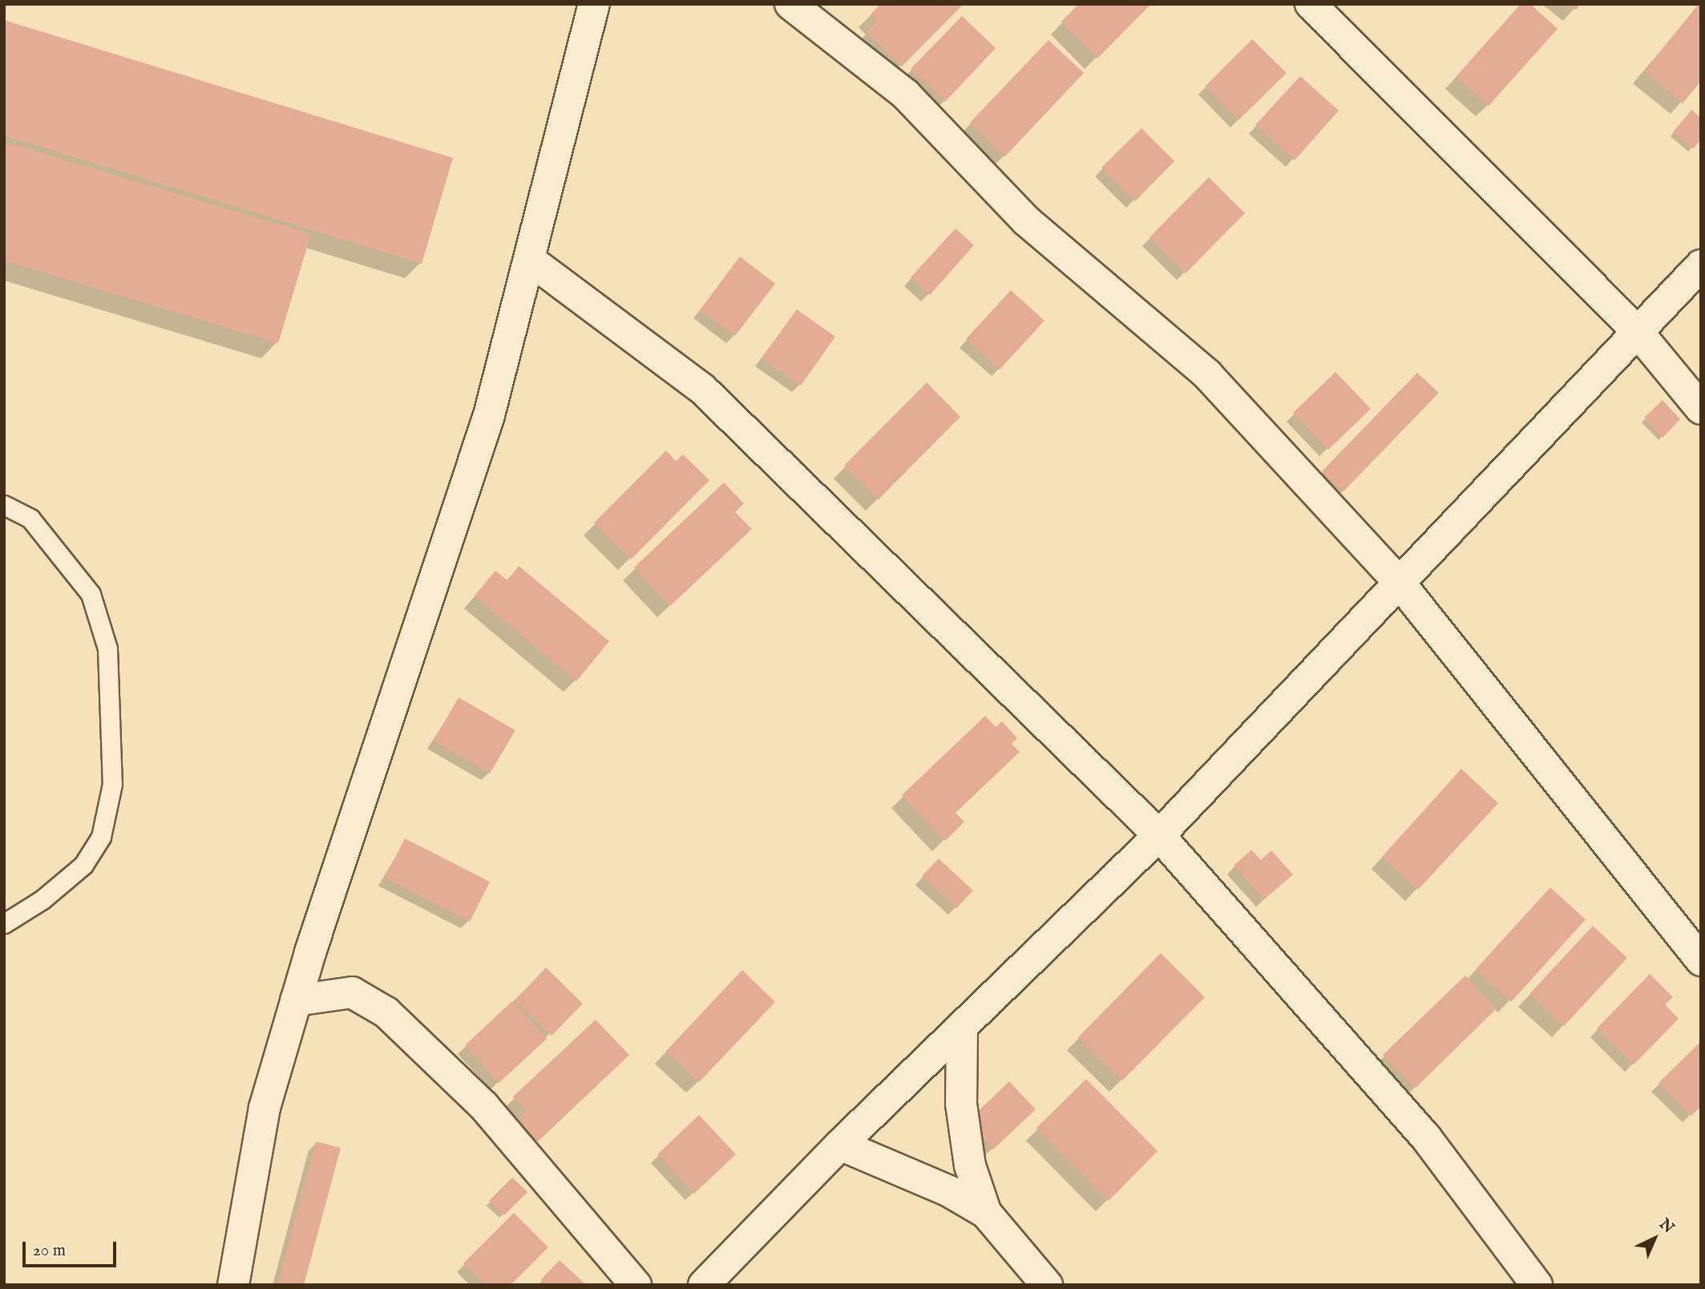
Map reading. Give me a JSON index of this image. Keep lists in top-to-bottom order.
{
  "scale_bar": "20 m",
  "north": "top right"
}
